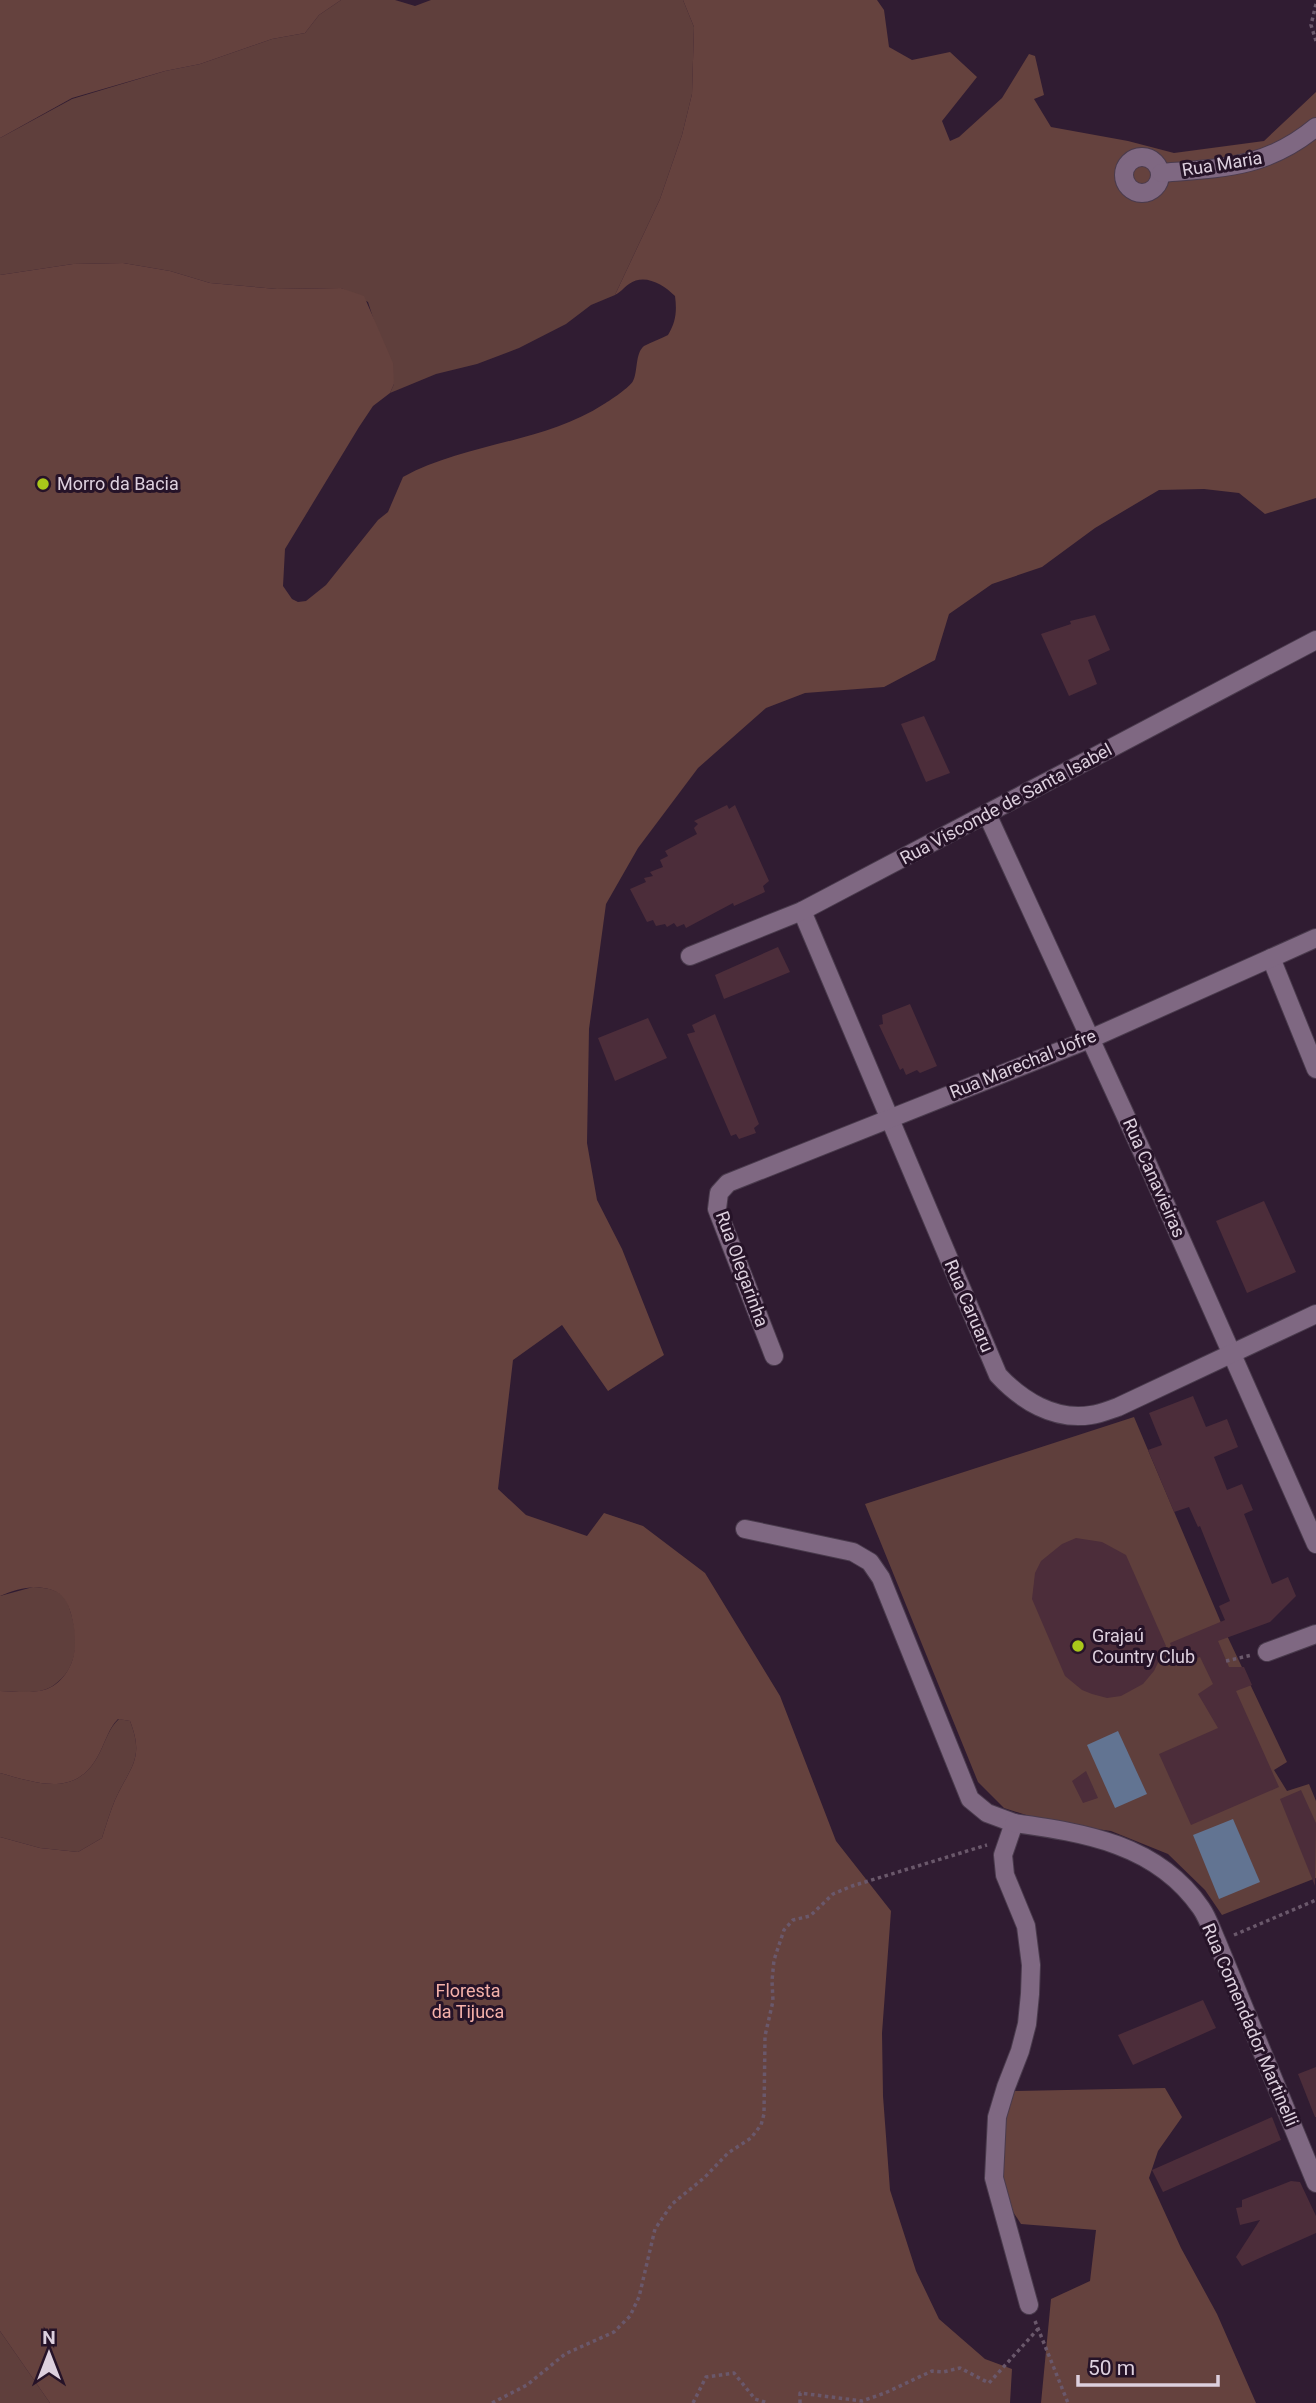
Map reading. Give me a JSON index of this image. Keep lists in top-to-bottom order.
{
  "streets": {
    "street": [
      "Rua Maria",
      "Rua Visconde de Santa Isabel",
      "Rua Marechal Jofre",
      "Rua Canavieiras",
      "Rua Olegarinha",
      "Rua Caruaru",
      "Rua Comendador Martinelli"
    ]
  },
  "crossings": [
    ["Rua Visconde de Santa Isabel", "Rua Canavieiras"],
    ["Rua Visconde de Santa Isabel", "Rua Caruaru"],
    ["Rua Marechal Jofre", "Rua Canavieiras"],
    ["Rua Marechal Jofre", "Rua Olegarinha"],
    ["Rua Marechal Jofre", "Rua Caruaru"],
    ["Rua Canavieiras", "Rua Caruaru"]
  ],
  "parks": ["Floresta da Tijuca"],
  "places": ["Morro da Bacia", "Grajaú Country Club"],
  "scale_bar": "50 m",
  "north": "top"
}
